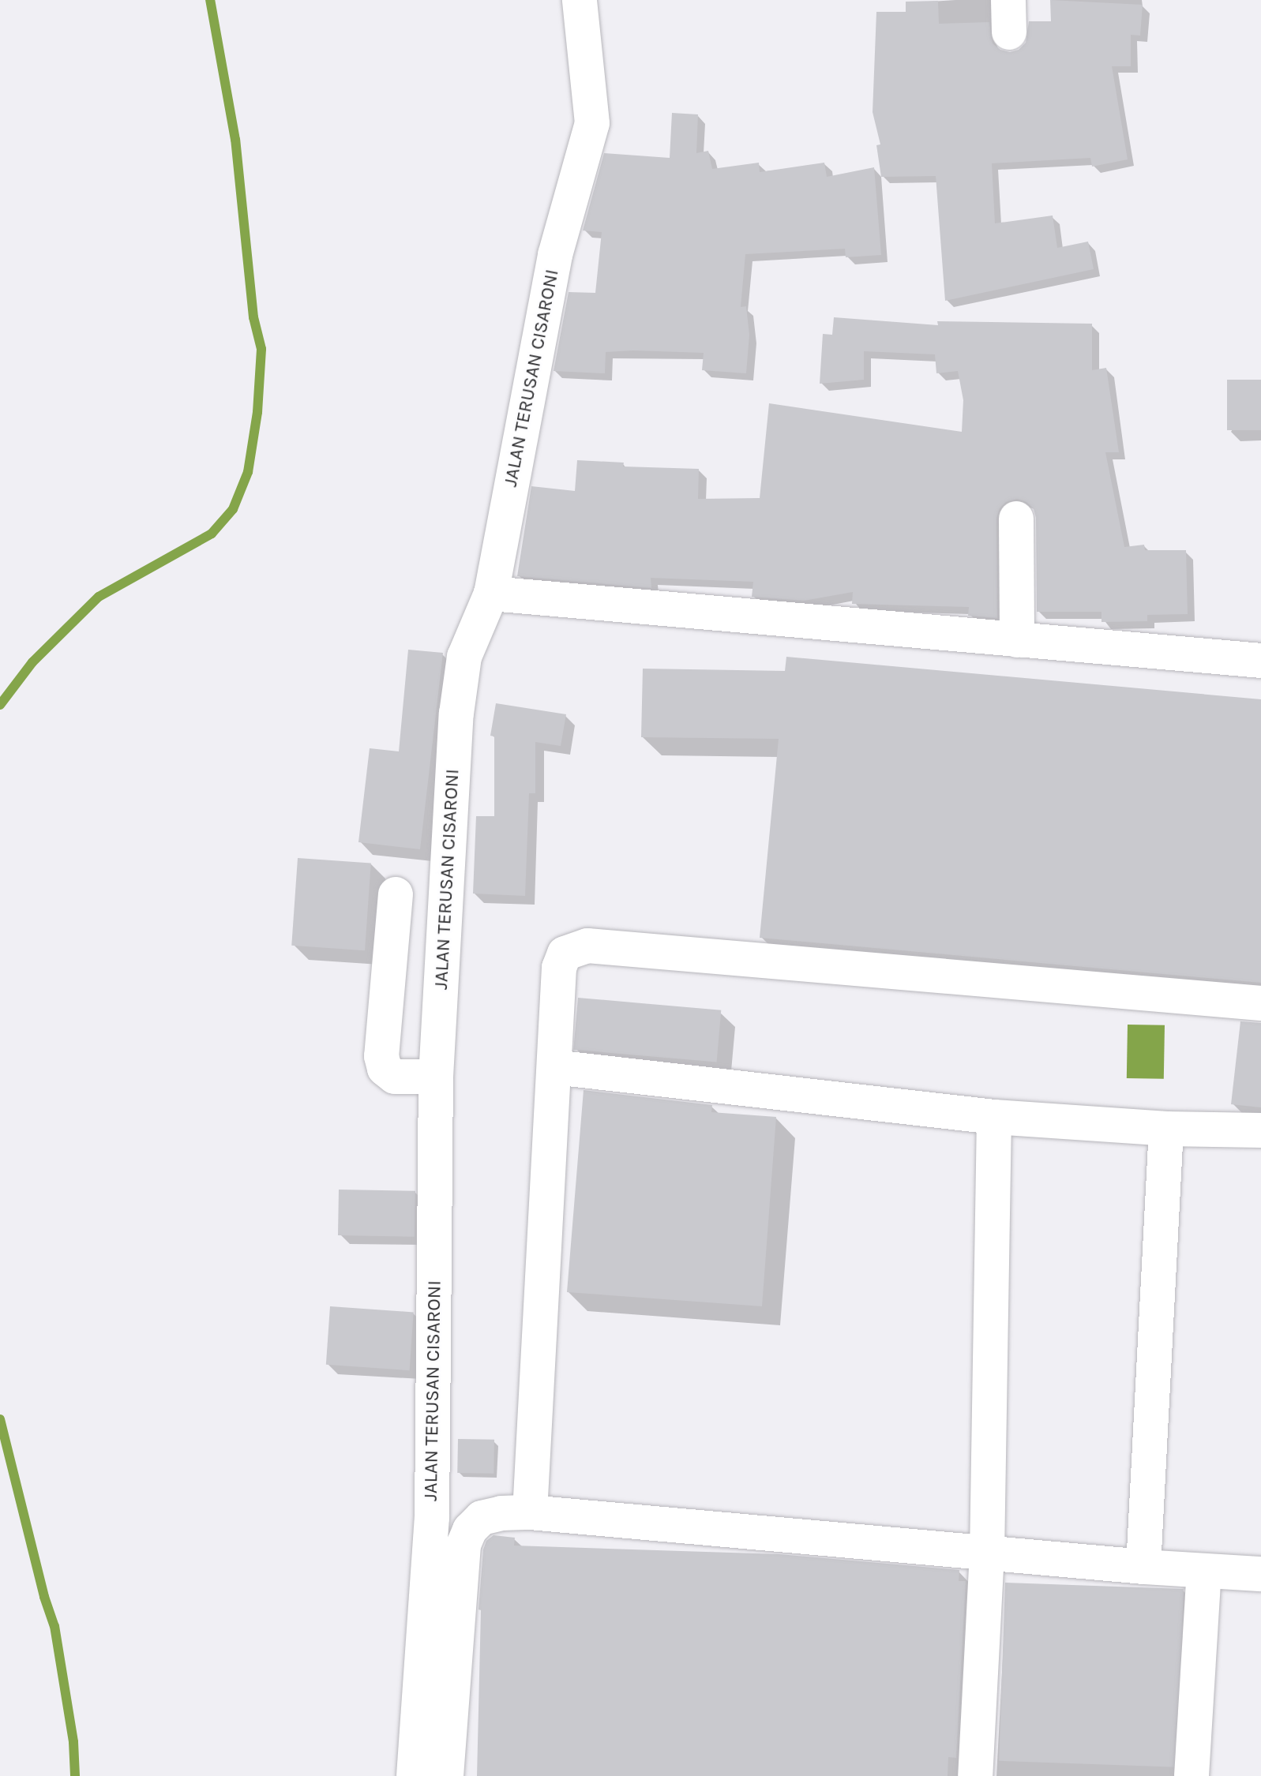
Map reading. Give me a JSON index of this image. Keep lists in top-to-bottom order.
{
  "streets": {
    "street": ["JALAN TERUSAN CISARONI"]
  }
}
